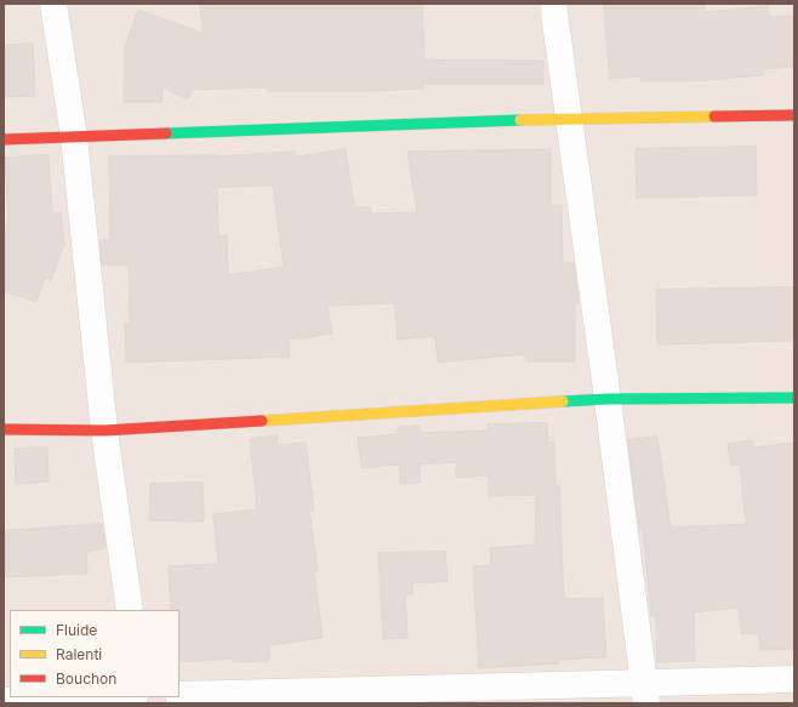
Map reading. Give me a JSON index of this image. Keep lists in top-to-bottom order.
{
  "legend": ["Fluide", "Ralenti", "Bouchon"]
}
